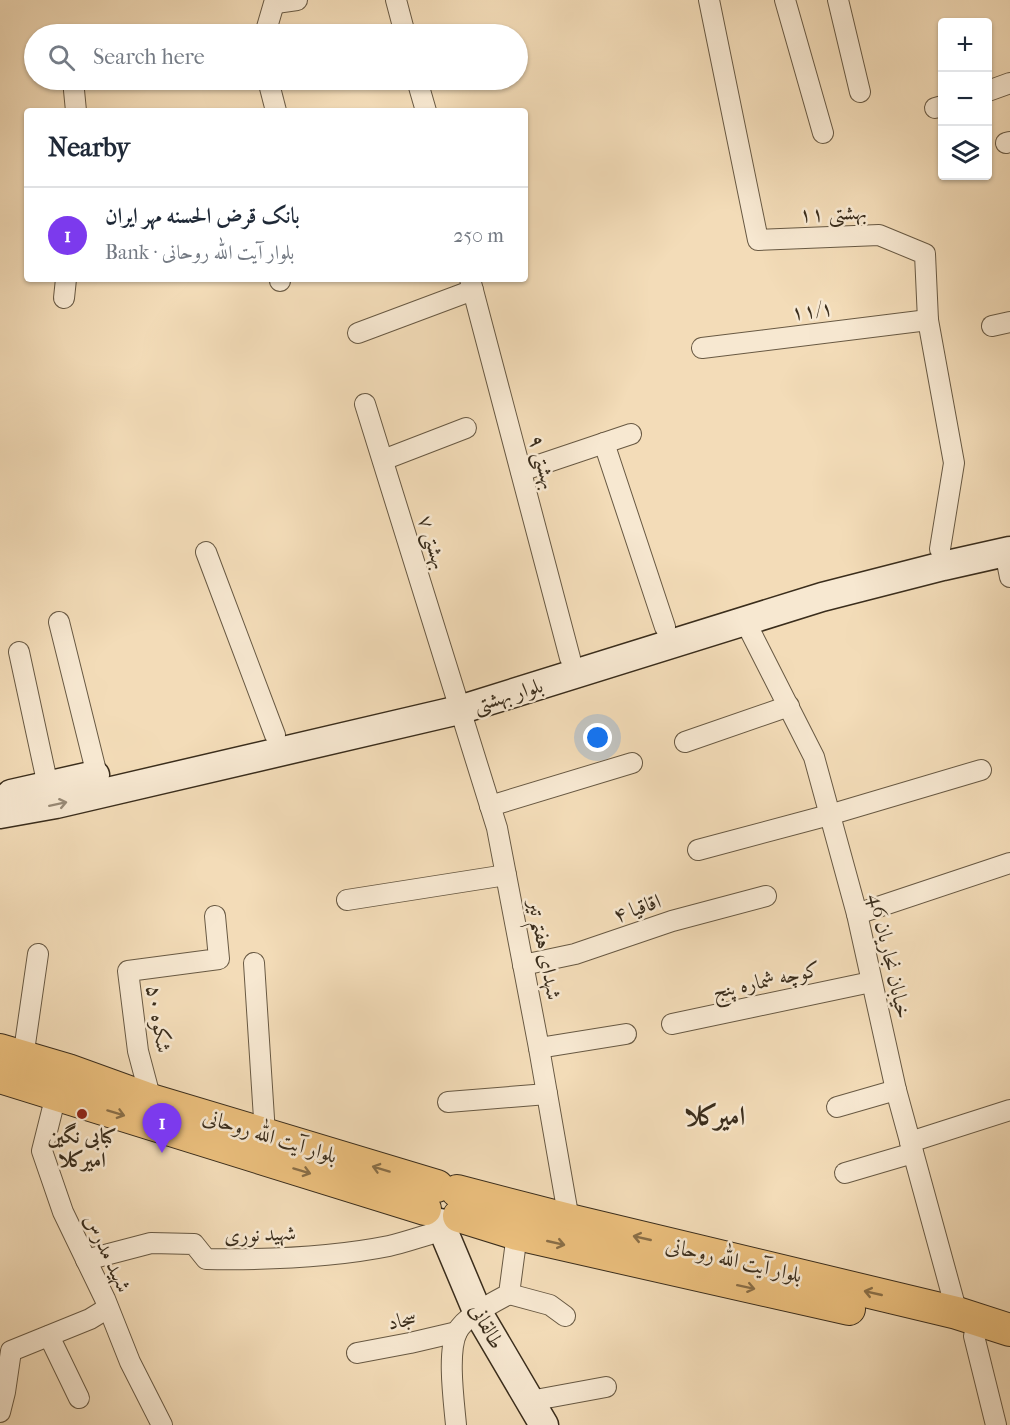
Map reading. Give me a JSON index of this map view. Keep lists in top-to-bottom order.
{
  "streets": {
    "main road": ["بلوار بهشتی", "بلوار آیت الله روحانی", "طالقانی"],
    "street": [
      "بهشتی ۱۱",
      "۱۱/۱",
      "بهشتی ۹",
      "بهشتی ۷",
      "اقاقیا ۴",
      "شهدای هفتم تیر",
      "خیابان نجاریان 46",
      "کوچه شماره پنج",
      "شکوه ۵۰",
      "شهید نوری",
      "شهید مدرس",
      "سجاد"
    ]
  },
  "crossings": [
    ["بهشتی ۱۱", "۱۱/۱"],
    ["بهشتی ۱۱", "بلوار بهشتی"],
    ["بهشتی ۹", "بلوار بهشتی"],
    ["بهشتی ۷", "بلوار بهشتی"],
    ["بهشتی ۷", "شهدای هفتم تیر"],
    ["بلوار بهشتی", "شهدای هفتم تیر"],
    ["بلوار بهشتی", "خیابان نجاریان 46"],
    ["اقاقیا ۴", "شهدای هفتم تیر"],
    ["شهدای هفتم تیر", "بلوار آیت الله روحانی"],
    ["خیابان نجاریان 46", "کوچه شماره پنج"],
    ["خیابان نجاریان 46", "بلوار آیت الله روحانی"],
    ["شکوه ۵۰", "بلوار آیت الله روحانی"],
    ["بلوار آیت الله روحانی", "شهید نوری"],
    ["بلوار آیت الله روحانی", "شهید مدرس"],
    ["بلوار آیت الله روحانی", "طالقانی"],
    ["شهید نوری", "شهید مدرس"],
    ["شهید نوری", "طالقانی"]
  ],
  "districts": ["امیرکلا"],
  "places": ["کبابی نگین امیرکلا"],
  "page": {
    "map_buttons": ["+", "−"],
    "search": "Search here",
    "heading": "Nearby",
    "list": [
      {
        "mark": "1",
        "name": "بانک قرض الحسنه مهر ایران",
        "note": "Bank · بلوار آیت الله روحانی",
        "value": "250 m"
      }
    ],
    "pins": "1"
  }
}
